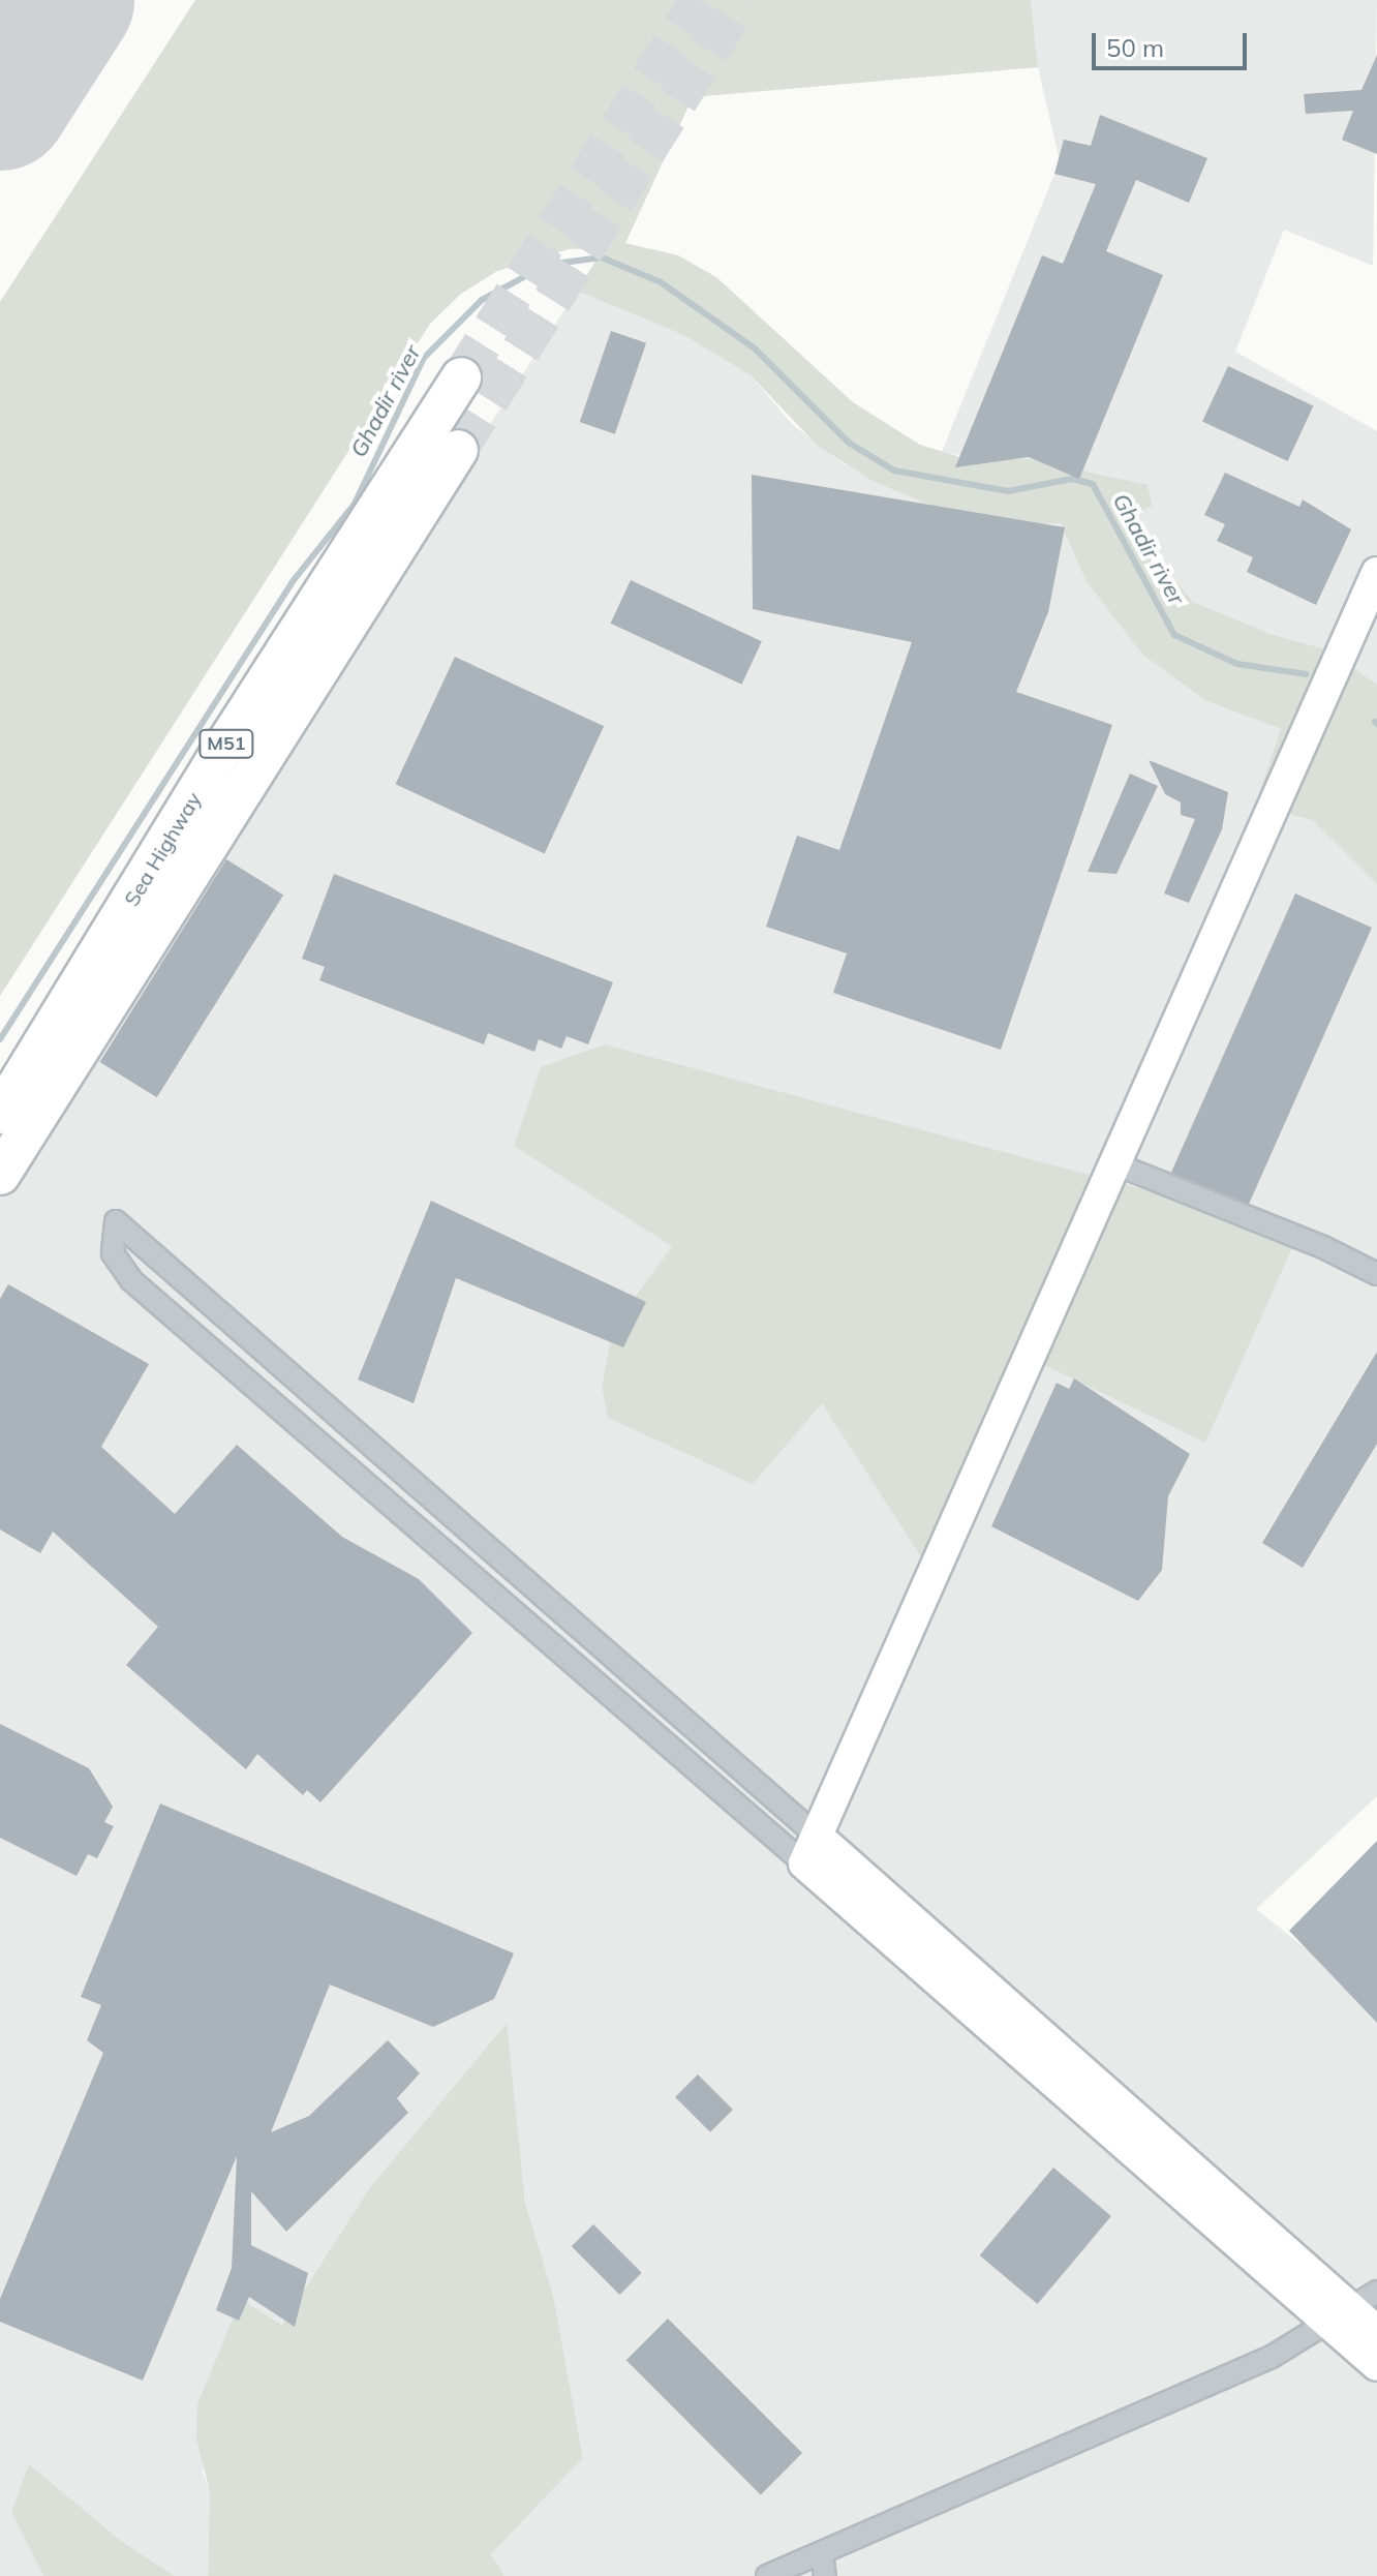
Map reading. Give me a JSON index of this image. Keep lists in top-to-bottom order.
{
  "streets": {
    "highway": ["M51", "Sea Highway"]
  },
  "water": ["Ghadir river"],
  "scale_bar": "50 m"
}
